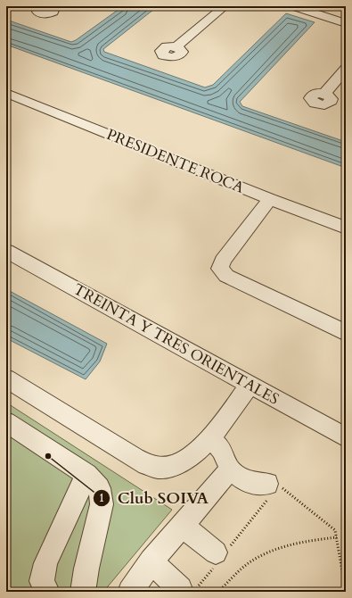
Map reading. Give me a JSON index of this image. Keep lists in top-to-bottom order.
{
  "streets": {
    "street": ["PRESIDENTE ROCA", "TREINTA Y TRES ORIENTALES"]
  },
  "places": ["Club SOIVA"]
}
